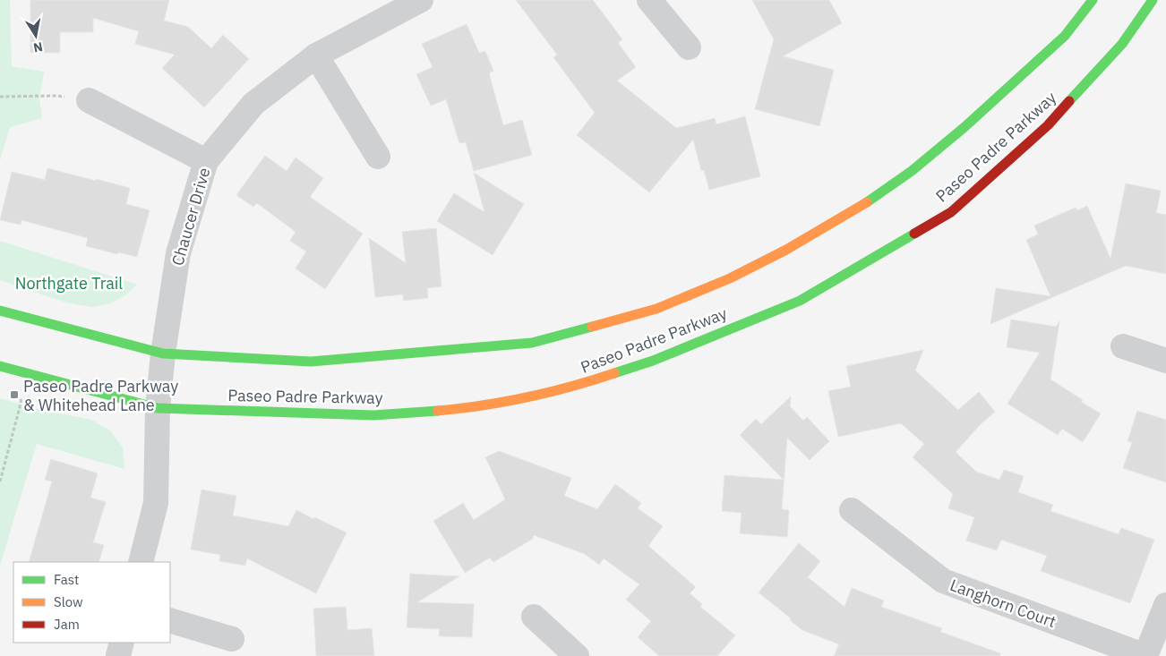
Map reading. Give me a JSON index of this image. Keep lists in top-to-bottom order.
{
  "streets": {
    "main road": ["Paseo Padre Parkway"],
    "street": ["Chaucer Drive", "Langhorn Court"]
  },
  "crossings": [
    ["Paseo Padre Parkway", "Chaucer Drive"]
  ],
  "parks": ["Northgate Trail"],
  "places": {
    "transit": ["Paseo Padre Parkway & Whitehead Lane"]
  },
  "legend": ["Fast", "Slow", "Jam"],
  "north": "bottom"
}
